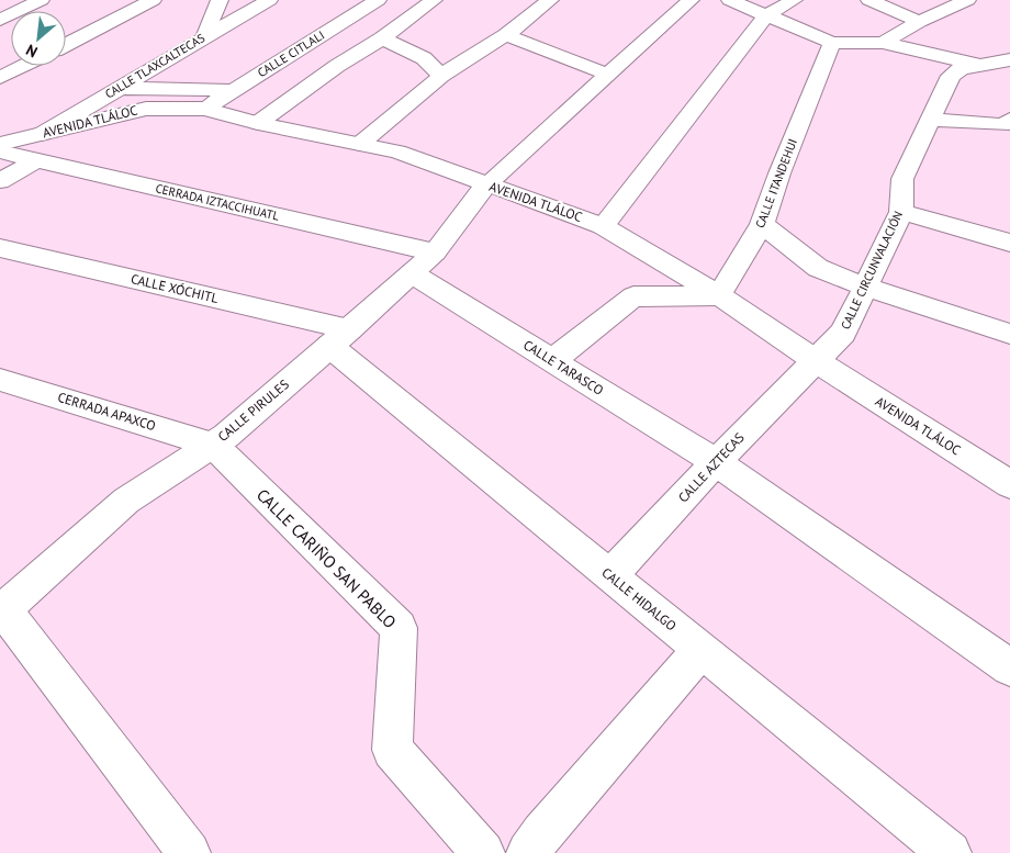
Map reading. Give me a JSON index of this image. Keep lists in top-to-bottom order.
{
  "streets": {
    "street": [
      "CALLE CITLALI",
      "CALLE TLAXCALTECAS",
      "AVENIDA TLÁLOC",
      "CALLE ITANDEHUI",
      "CERRADA IZTACCIHUATL",
      "CALLE CIRCUNVALACIÓN",
      "CALLE XÓCHITL",
      "CALLE TARASCO",
      "CALLE PIRULES",
      "CERRADA APAXCO",
      "CALLE AZTECAS",
      "CALLE CARIÑO SAN PABLO",
      "CALLE HIDALGO"
    ]
  },
  "crossings": [
    ["CALLE CITLALI", "AVENIDA TLÁLOC"],
    ["CALLE TLAXCALTECAS", "AVENIDA TLÁLOC"],
    ["AVENIDA TLÁLOC", "CALLE ITANDEHUI"],
    ["AVENIDA TLÁLOC", "CALLE CIRCUNVALACIÓN"],
    ["AVENIDA TLÁLOC", "CALLE PIRULES"],
    ["AVENIDA TLÁLOC", "CALLE AZTECAS"],
    ["CERRADA IZTACCIHUATL", "CALLE PIRULES"],
    ["CALLE CIRCUNVALACIÓN", "CALLE AZTECAS"],
    ["CALLE XÓCHITL", "CALLE PIRULES"],
    ["CALLE XÓCHITL", "CALLE HIDALGO"],
    ["CALLE TARASCO", "CALLE PIRULES"],
    ["CALLE TARASCO", "CALLE AZTECAS"],
    ["CALLE PIRULES", "CERRADA APAXCO"],
    ["CALLE PIRULES", "CALLE CARIÑO SAN PABLO"],
    ["CALLE PIRULES", "CALLE HIDALGO"],
    ["CERRADA APAXCO", "CALLE CARIÑO SAN PABLO"],
    ["CALLE AZTECAS", "CALLE HIDALGO"]
  ],
  "north": "bottom left"
}
